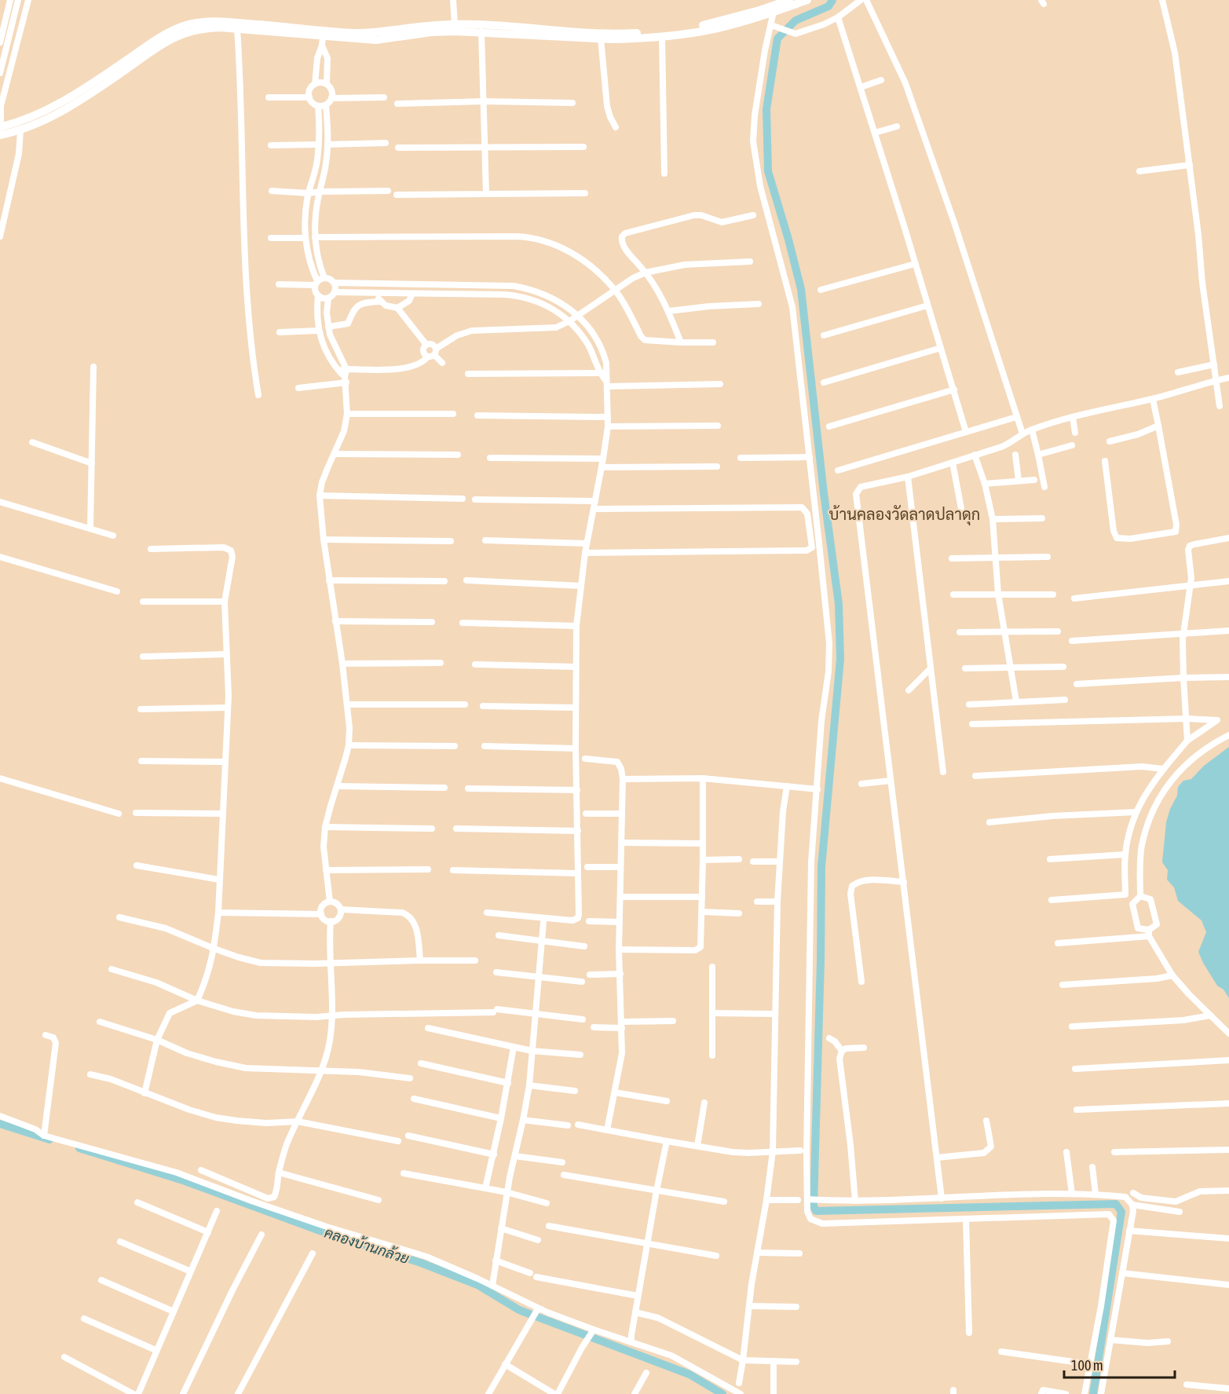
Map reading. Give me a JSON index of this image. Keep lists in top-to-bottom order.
{
  "districts": ["บ้านคลองวัดลาดปลาดุก"],
  "water": ["คลองบ้านกล้วย"],
  "scale_bar": "100 m"
}
